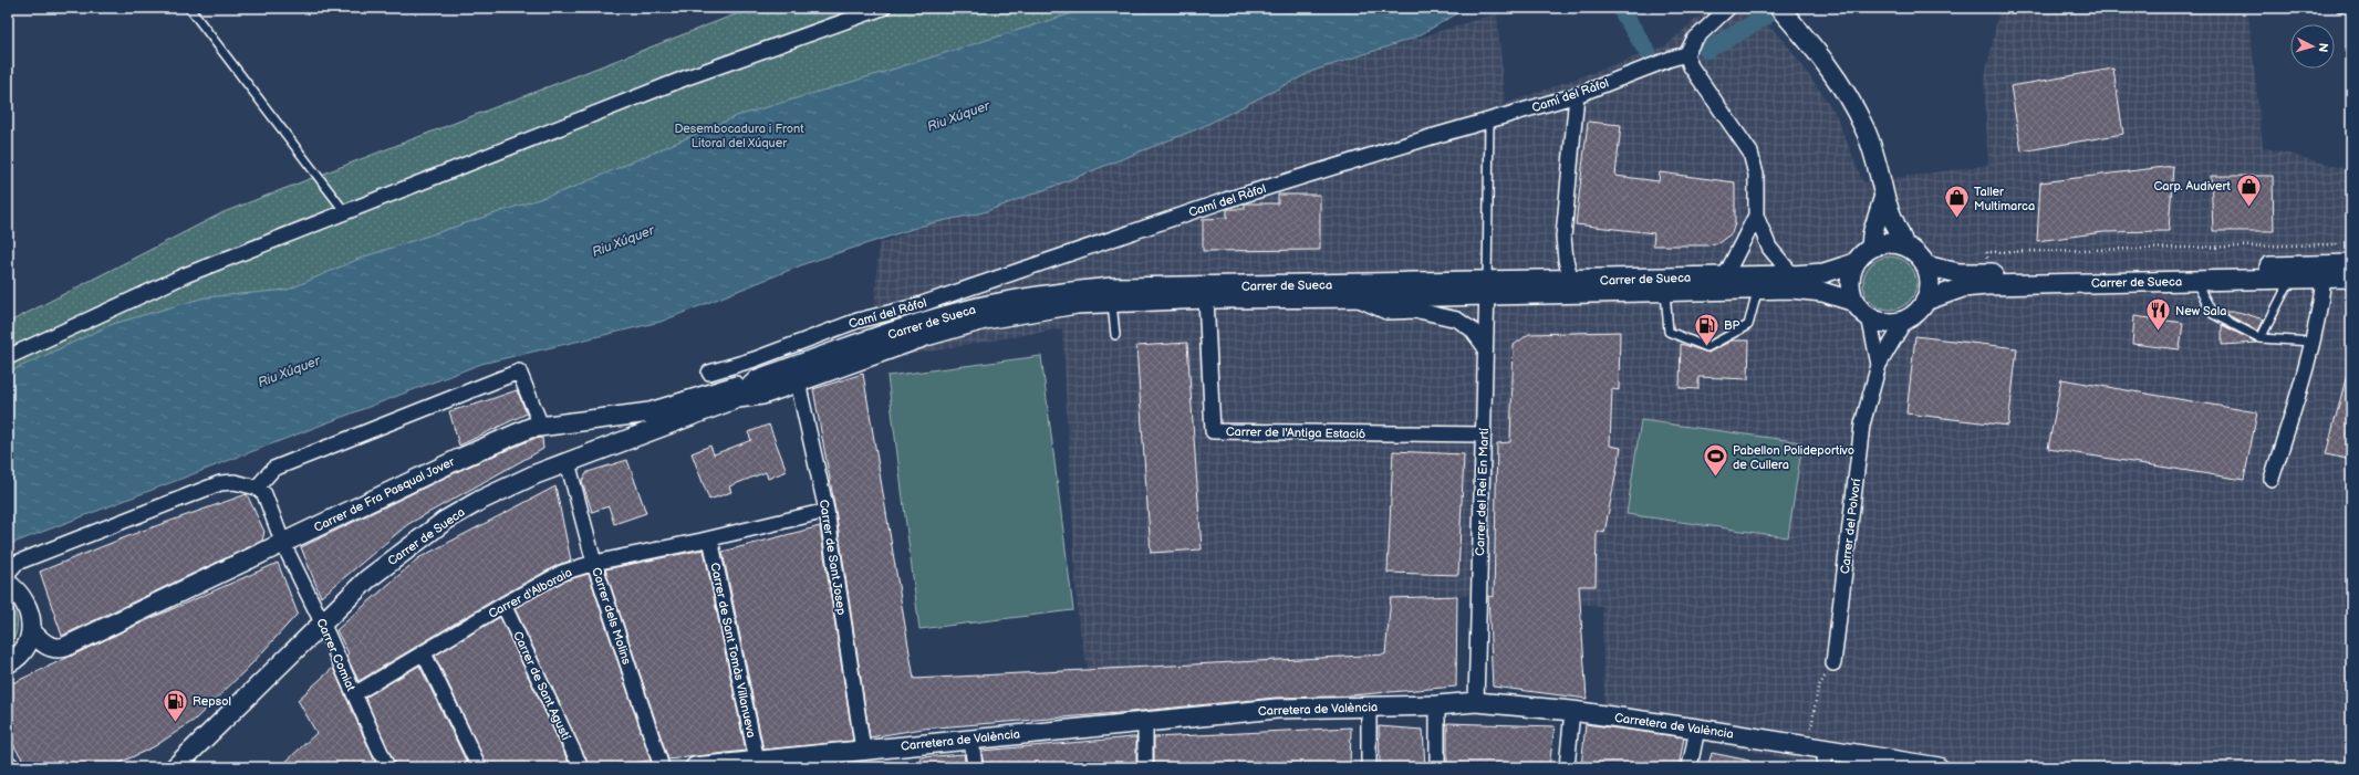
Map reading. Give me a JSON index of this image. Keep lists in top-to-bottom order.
{
  "streets": {
    "street": [
      "Camí del Ràfol",
      "Carrer de Sueca",
      "Carrer de l'Antiga Estació",
      "Carrer del Rei En Martí",
      "Carrer de Fra Pasqual Jover",
      "Carrer del Polvorí",
      "Carrer de Sant Josep",
      "Carrer d'Alboraia",
      "Carrer dels Molins",
      "Carrer de Sant Tomàs Villanueva",
      "Carrer Comiat",
      "Carrer de Sant Agustí",
      "Carretera de València"
    ]
  },
  "crossings": [
    ["Carrer de Sueca", "Carrer de l'Antiga Estació"],
    ["Carrer de Sueca", "Carrer del Rei En Martí"],
    ["Carrer de Sueca", "Carrer de Fra Pasqual Jover"],
    ["Carrer de Sueca", "Carrer del Polvorí"],
    ["Carrer de Sueca", "Carrer de Sant Josep"],
    ["Carrer de Sueca", "Carrer dels Molins"],
    ["Carrer de Sueca", "Carrer Comiat"],
    ["Carrer de l'Antiga Estació", "Carrer del Rei En Martí"],
    ["Carrer del Rei En Martí", "Carretera de València"],
    ["Carrer de Fra Pasqual Jover", "Carrer Comiat"],
    ["Carrer de Sant Josep", "Carrer d'Alboraia"],
    ["Carrer de Sant Josep", "Carretera de València"],
    ["Carrer d'Alboraia", "Carrer dels Molins"],
    ["Carrer d'Alboraia", "Carrer de Sant Tomàs Villanueva"],
    ["Carrer d'Alboraia", "Carrer Comiat"],
    ["Carrer d'Alboraia", "Carrer de Sant Agustí"],
    ["Carrer de Sant Tomàs Villanueva", "Carretera de València"]
  ],
  "water": ["Riu Xúquer"],
  "parks": ["Desembocadura i Front Litoral del Xúquer"],
  "places": {
    "shop": ["Carp. Audivert", "Taller Multimarca"],
    "restaurant": ["New Sala"],
    "fuel station": ["BP", "Repsol"],
    "sports": ["Pabellon Polideportivo de Cullera"]
  },
  "north": "right"
}
